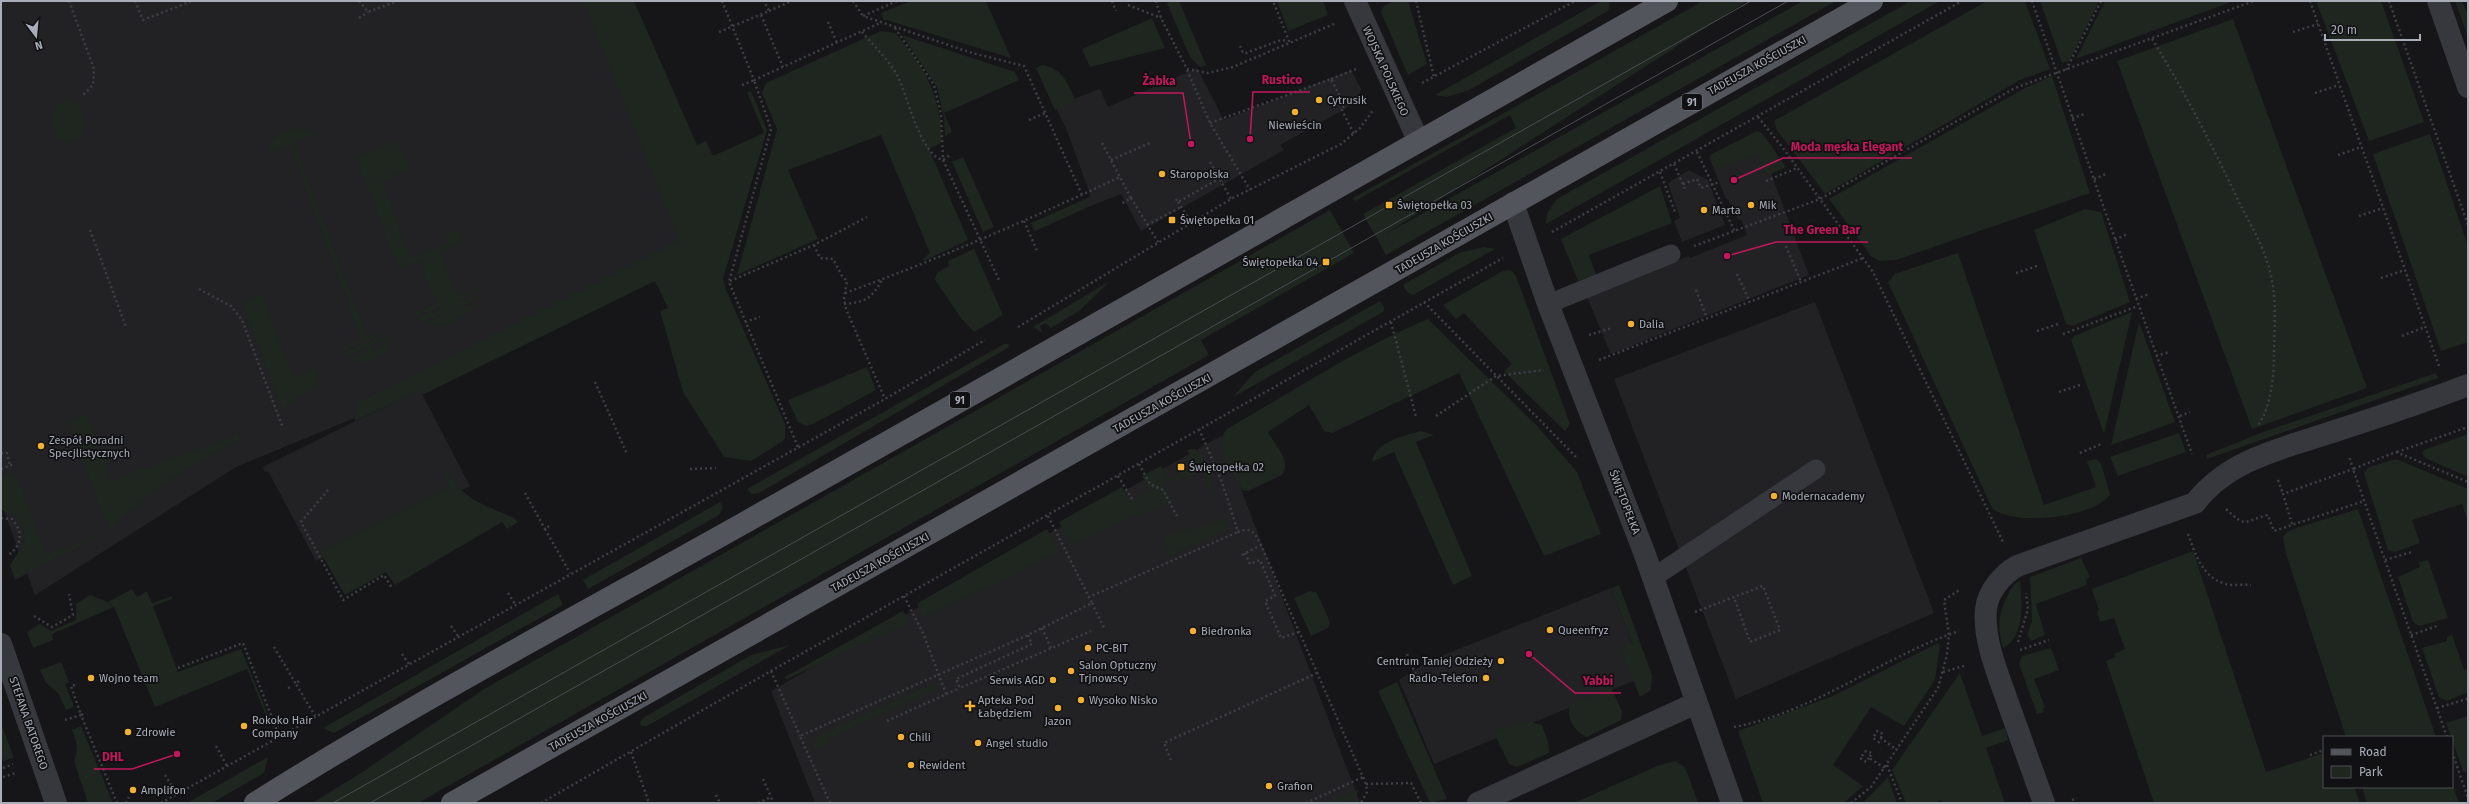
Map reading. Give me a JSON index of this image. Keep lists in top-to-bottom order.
{
  "streets": {
    "main road": ["TADEUSZA KOŚCIUSZKI", "91"],
    "street": ["WOJSKA POLSKIEGO", "ŚWIĘTOPEŁKA", "STEFANA BATOREGO"]
  },
  "crossings": [
    ["TADEUSZA KOŚCIUSZKI", "ŚWIĘTOPEŁKA"],
    ["WOJSKA POLSKIEGO", "91"]
  ],
  "places": {
    "other": [
      "Cytrusik",
      "Niewieścin",
      "Rustico",
      "Żabka",
      "Staropolska",
      "Moda męska Elegant",
      "Mik",
      "Marta",
      "The Green Bar",
      "Dalia",
      "Zespół Poradni Specjlistycznych",
      "Modernacademy",
      "Queenfryz",
      "Biedronka",
      "PC-BIT",
      "Yabbi",
      "Centrum Taniej Odzieży",
      "Salon Optuczny Trjnowscy",
      "Wojno team",
      "Radio-Telefon",
      "Serwis AGD",
      "Wysoko Nisko",
      "Jazon",
      "Rokoko Hair Company",
      "Zdrowie",
      "Chili",
      "Angel studio",
      "DHL",
      "Rewident",
      "Grafion",
      "Amplifon"
    ],
    "transit": [
      "Świętopełka 03",
      "Świętopełka 01",
      "Świętopełka 04",
      "Świętopełka 02"
    ],
    "health": ["Apteka Pod Łabędziem"]
  },
  "legend": ["Road", "Park"],
  "scale_bar": "20 m",
  "north": "bottom"
}
